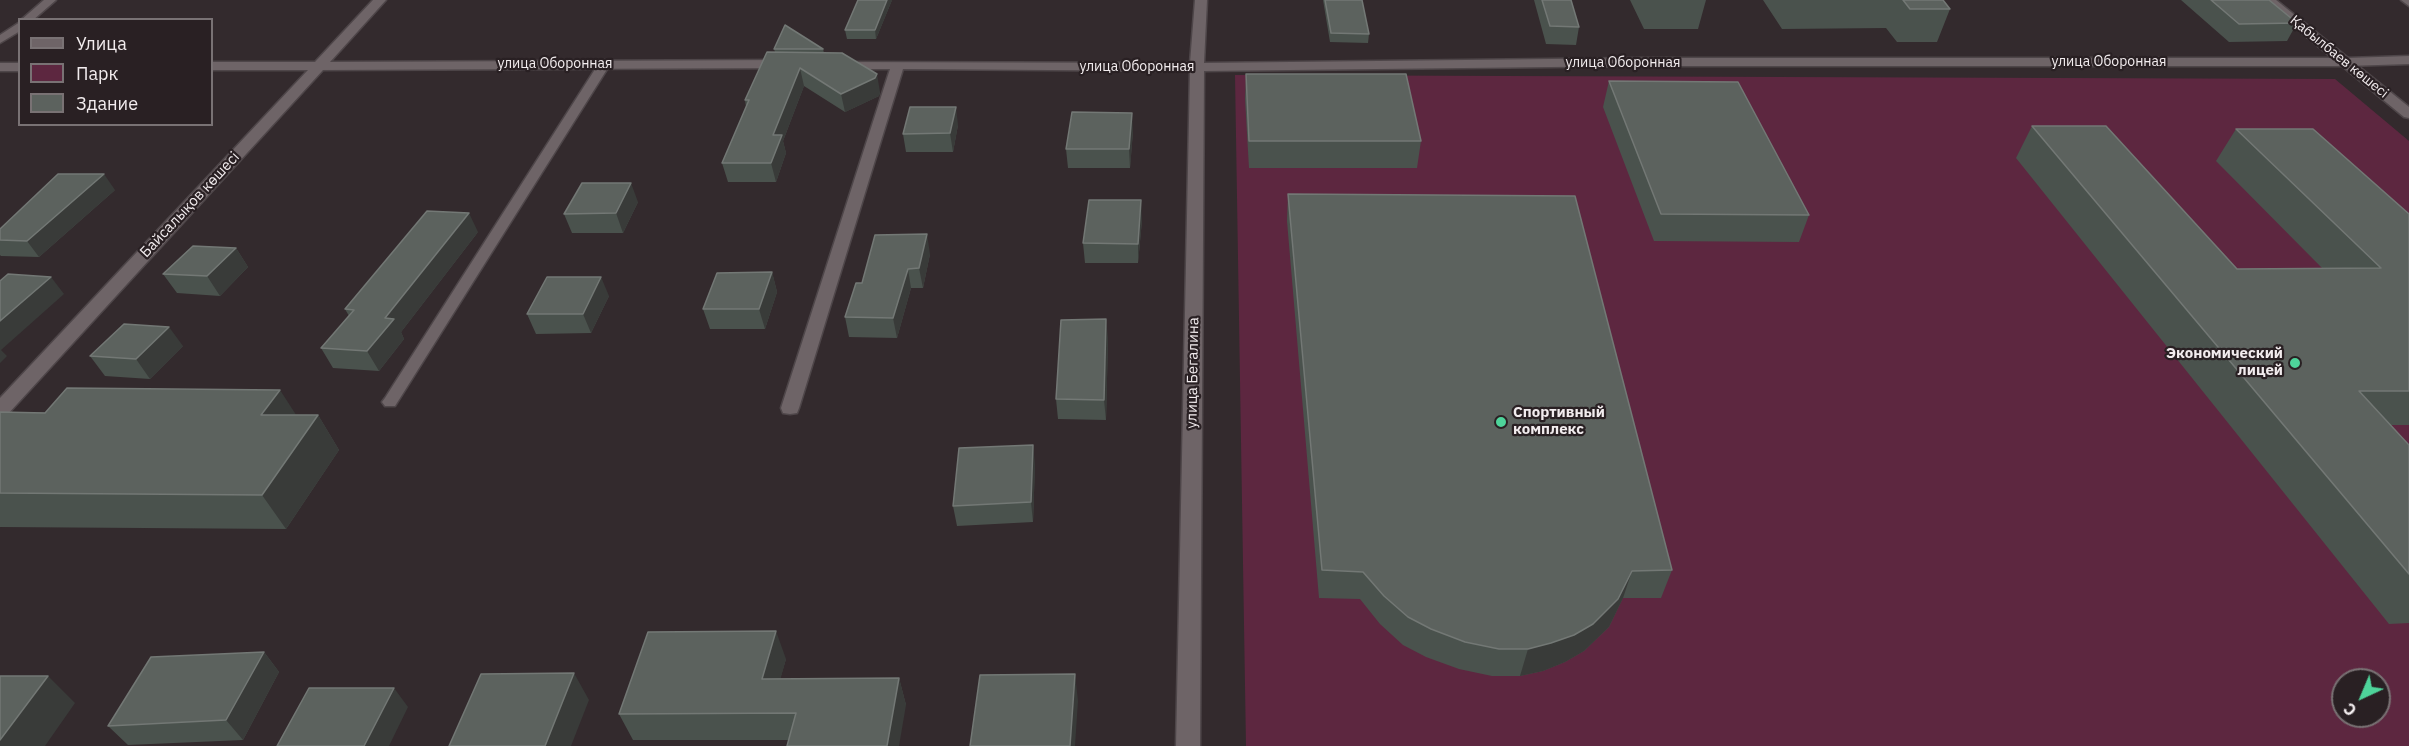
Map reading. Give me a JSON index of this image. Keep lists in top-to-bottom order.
{
  "streets": {
    "street": [
      "Қабылбаев көшесі",
      "улица Оборонная",
      "Байсалықов көшесі",
      "улица Бегалина"
    ]
  },
  "crossings": [
    ["Қабылбаев көшесі", "улица Оборонная"],
    ["улица Оборонная", "Байсалықов көшесі"],
    ["улица Оборонная", "улица Бегалина"]
  ],
  "places": ["Экономический лицей", "Спортивный комплекс"],
  "legend": ["Улица", "Парк", "Здание"],
  "north": "bottom left"
}
